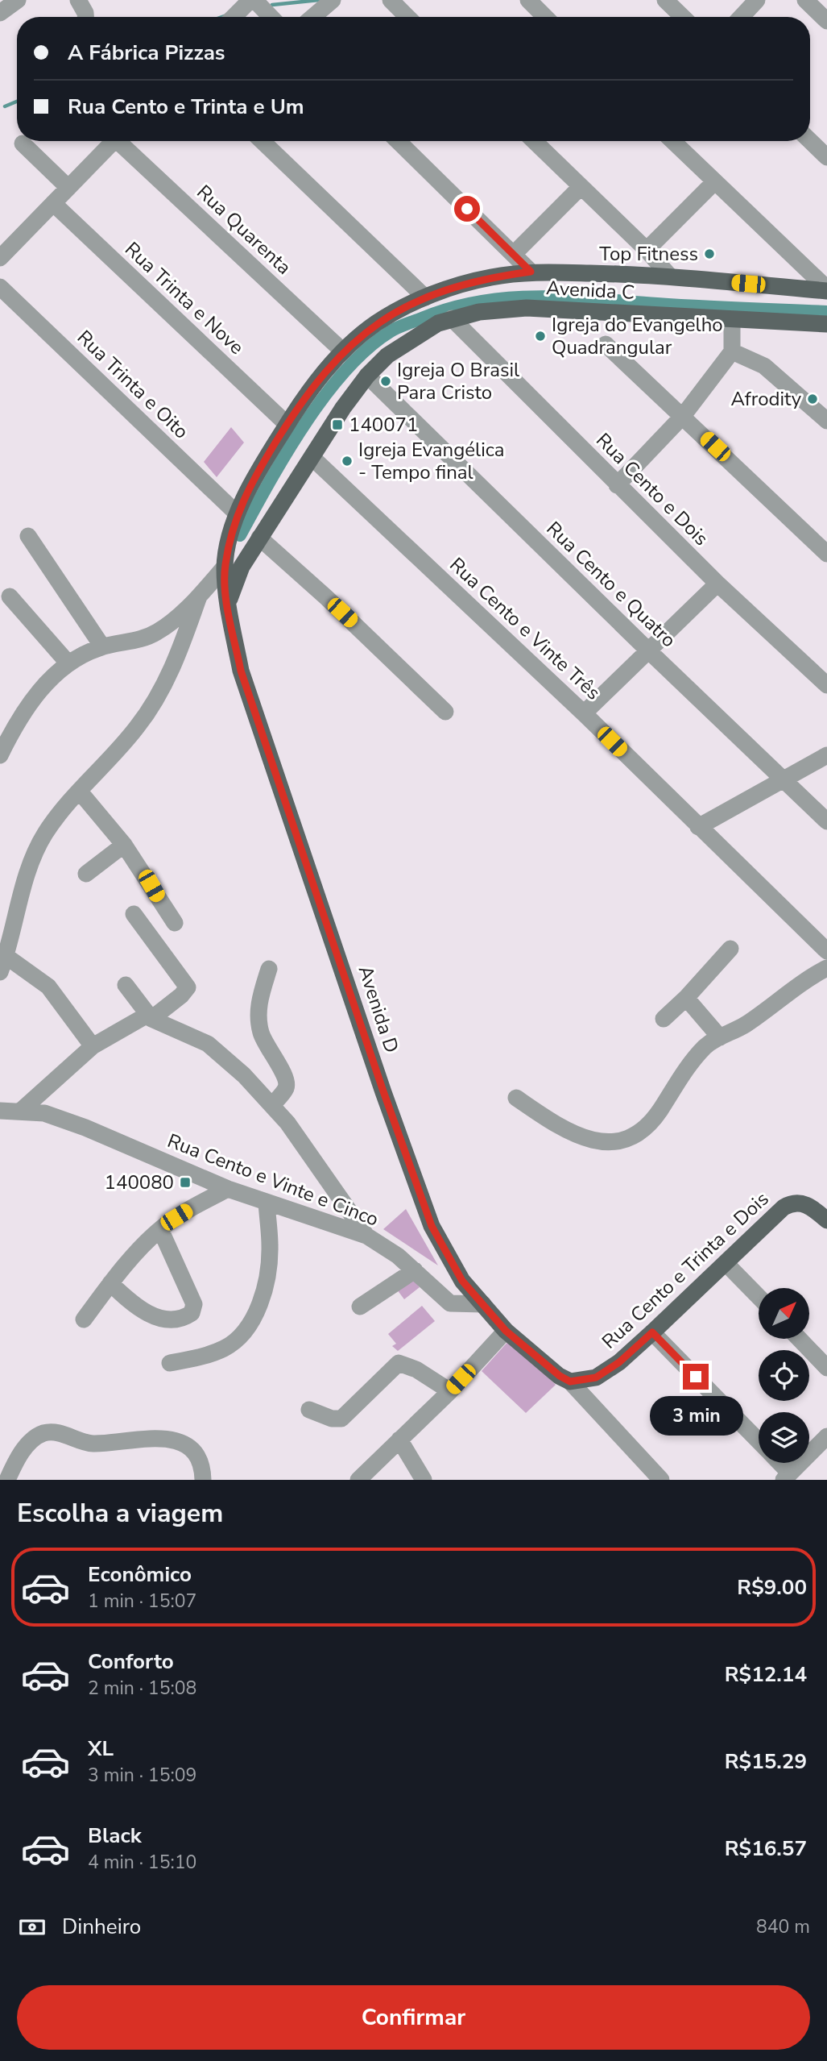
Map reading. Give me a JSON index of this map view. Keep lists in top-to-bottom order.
{
  "streets": {
    "main road": ["Avenida C", "Avenida D", "Rua Cento e Trinta e Dois"],
    "street": [
      "Rua Quarenta",
      "Rua Trinta e Nove",
      "Rua Trinta e Oito",
      "Rua Cento e Dois",
      "Rua Cento e Quatro",
      "Rua Cento e Vinte Três",
      "Rua Cento e Vinte e Cinco"
    ]
  },
  "crossings": [
    ["Rua Quarenta", "Avenida D"],
    ["Avenida C", "Rua Cento e Dois"],
    ["Avenida C", "Rua Cento e Quatro"],
    ["Avenida C", "Rua Cento e Vinte Três"],
    ["Avenida C", "Avenida D"],
    ["Rua Trinta e Nove", "Avenida D"],
    ["Rua Trinta e Oito", "Avenida D"],
    ["Avenida D", "Rua Cento e Vinte e Cinco"],
    ["Avenida D", "Rua Cento e Trinta e Dois"]
  ],
  "places": {
    "other": [
      "Top Fitness",
      "Igreja do Evangelho Quadrangular",
      "Igreja O Brasil Para Cristo",
      "Afrodity",
      "Igreja Evangélica - Tempo final"
    ],
    "transit": ["140071", "140080"]
  },
  "north": "top right",
  "page": {
    "banner": ["A Fábrica Pizzas", "Rua Cento e Trinta e Um"],
    "bubble": "3 min",
    "heading": "Escolha a viagem",
    "list": [
      {
        "name": "Econômico",
        "note": "1 min · 15:07",
        "value": "R$9.00"
      },
      {
        "name": "Conforto",
        "note": "2 min · 15:08",
        "value": "R$12.14"
      },
      {
        "name": "XL",
        "note": "3 min · 15:09",
        "value": "R$15.29"
      },
      {
        "name": "Black",
        "note": "4 min · 15:10",
        "value": "R$16.57"
      }
    ],
    "pay": ["Dinheiro", "840 m"],
    "buttons": "Confirmar"
  }
}
